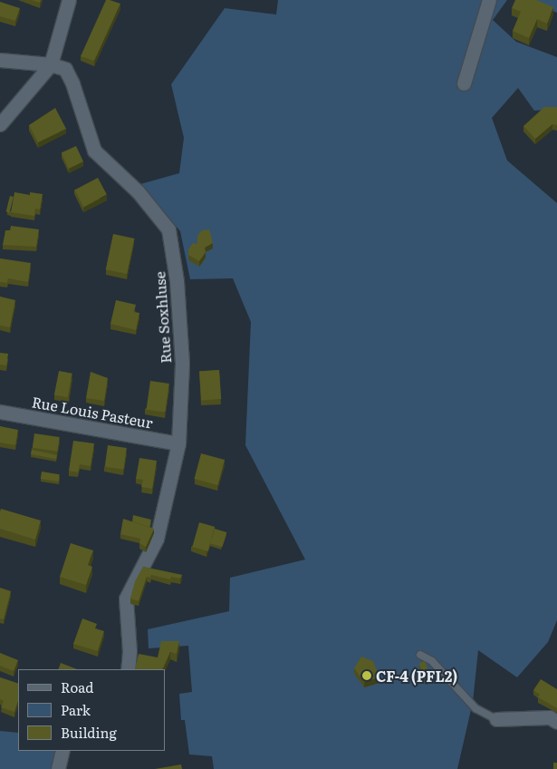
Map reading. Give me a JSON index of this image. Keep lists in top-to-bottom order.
{
  "streets": {
    "street": ["Rue Soxhluse", "Rue Louis Pasteur"]
  },
  "crossings": [
    ["Rue Soxhluse", "Rue Louis Pasteur"]
  ],
  "places": ["CF-4 (PFL2)"],
  "legend": ["Road", "Park", "Building"]
}
